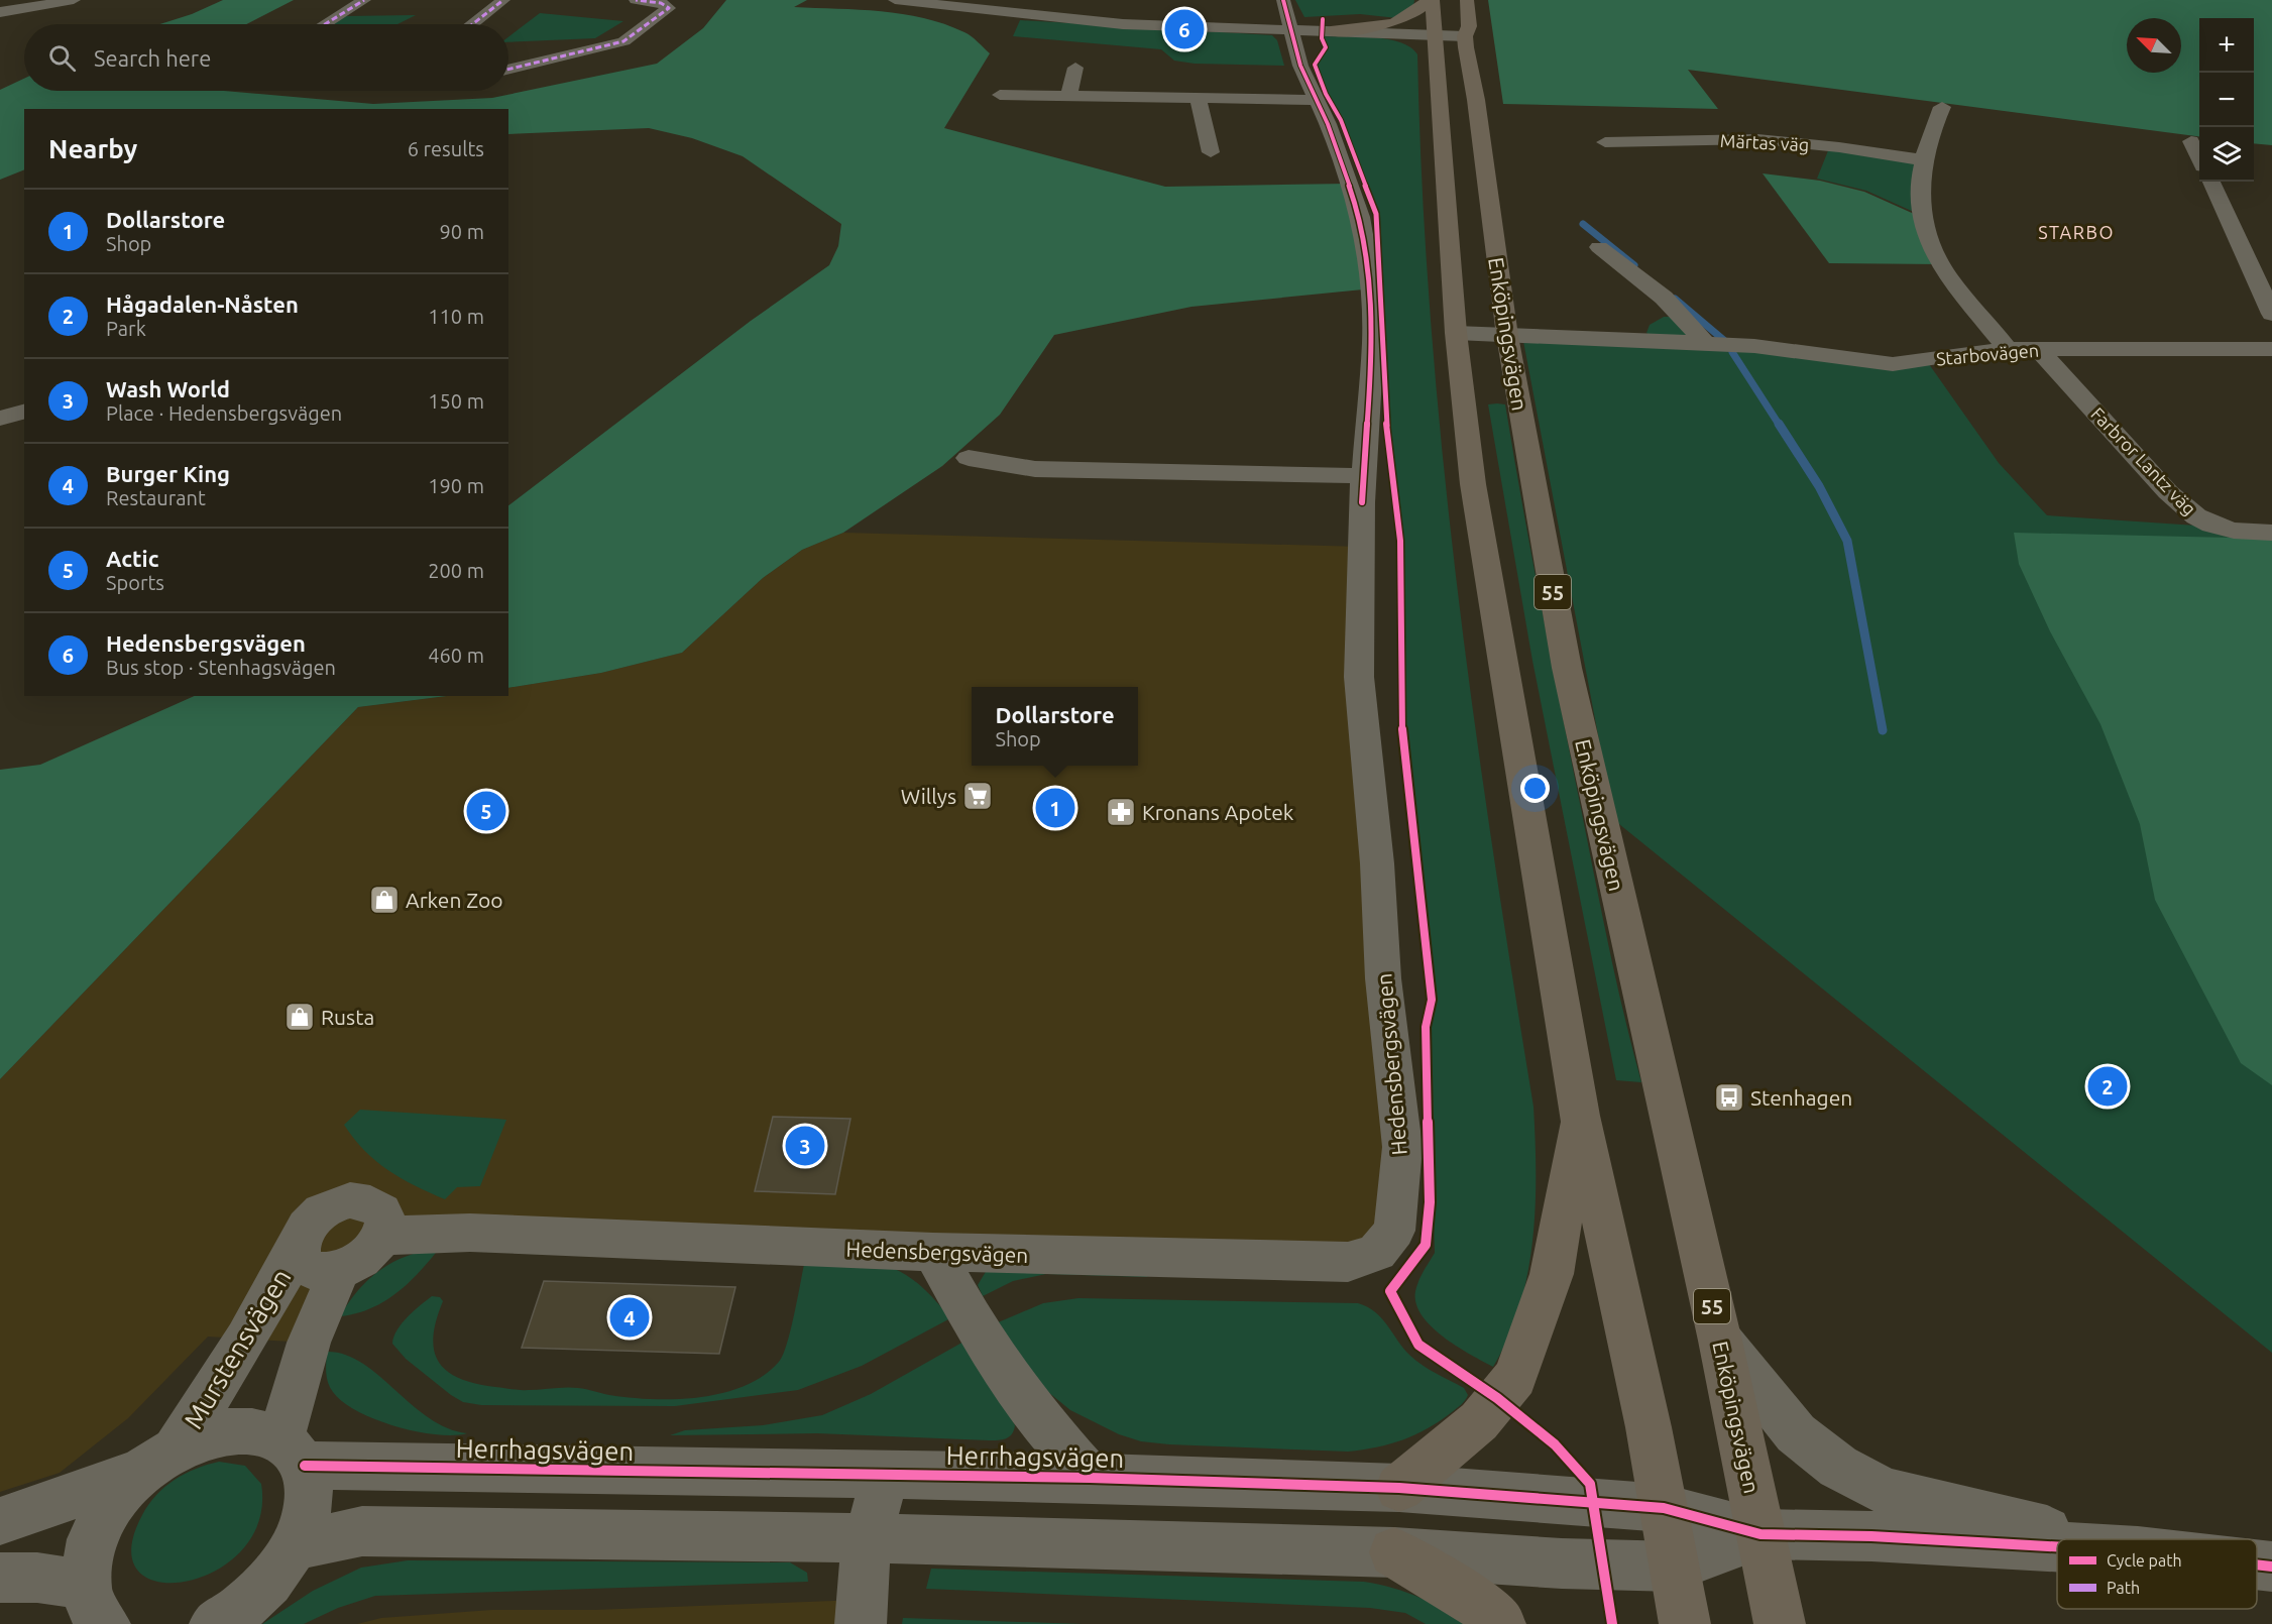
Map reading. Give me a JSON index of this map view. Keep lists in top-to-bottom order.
{
  "streets": {
    "main road": ["Enköpingsvägen", "55"],
    "street": [
      "Märtas väg",
      "Starbovägen",
      "Farbror Lantz väg",
      "Hedensbergsvägen",
      "Murstensvägen",
      "Herrhagsvägen"
    ]
  },
  "crossings": [
    ["Enköpingsvägen", "Starbovägen"],
    ["Enköpingsvägen", "Herrhagsvägen"],
    ["Starbovägen", "Farbror Lantz väg"],
    ["Hedensbergsvägen", "Murstensvägen"],
    ["Murstensvägen", "Herrhagsvägen"]
  ],
  "districts": ["STARBO"],
  "places": {
    "supermarket": ["Willys"],
    "pharmacy": ["Kronans Apotek"],
    "shop": ["Arken Zoo", "Rusta"],
    "bus stop": ["Stenhagen"]
  },
  "legend": ["Cycle path", "Path"],
  "north": "top left",
  "page": {
    "pins": [
      "6",
      "1",
      "5",
      "2",
      "3",
      "4"
    ],
    "map_buttons": ["+", "−"],
    "search": "Search here",
    "heading": ["Nearby", "6 results"],
    "list": [
      {
        "mark": "1",
        "name": "Dollarstore",
        "note": "Shop",
        "value": "90 m"
      },
      {
        "mark": "2",
        "name": "Hågadalen-Nåsten",
        "note": "Park",
        "value": "110 m"
      },
      {
        "mark": "3",
        "name": "Wash World",
        "note": "Place · Hedensbergsvägen",
        "value": "150 m"
      },
      {
        "mark": "4",
        "name": "Burger King",
        "note": "Restaurant",
        "value": "190 m"
      },
      {
        "mark": "5",
        "name": "Actic",
        "note": "Sports",
        "value": "200 m"
      },
      {
        "mark": "6",
        "name": "Hedensbergsvägen",
        "note": "Bus stop · Stenhagsvägen",
        "value": "460 m"
      }
    ],
    "popup": ["Dollarstore", "Shop"]
  }
}
